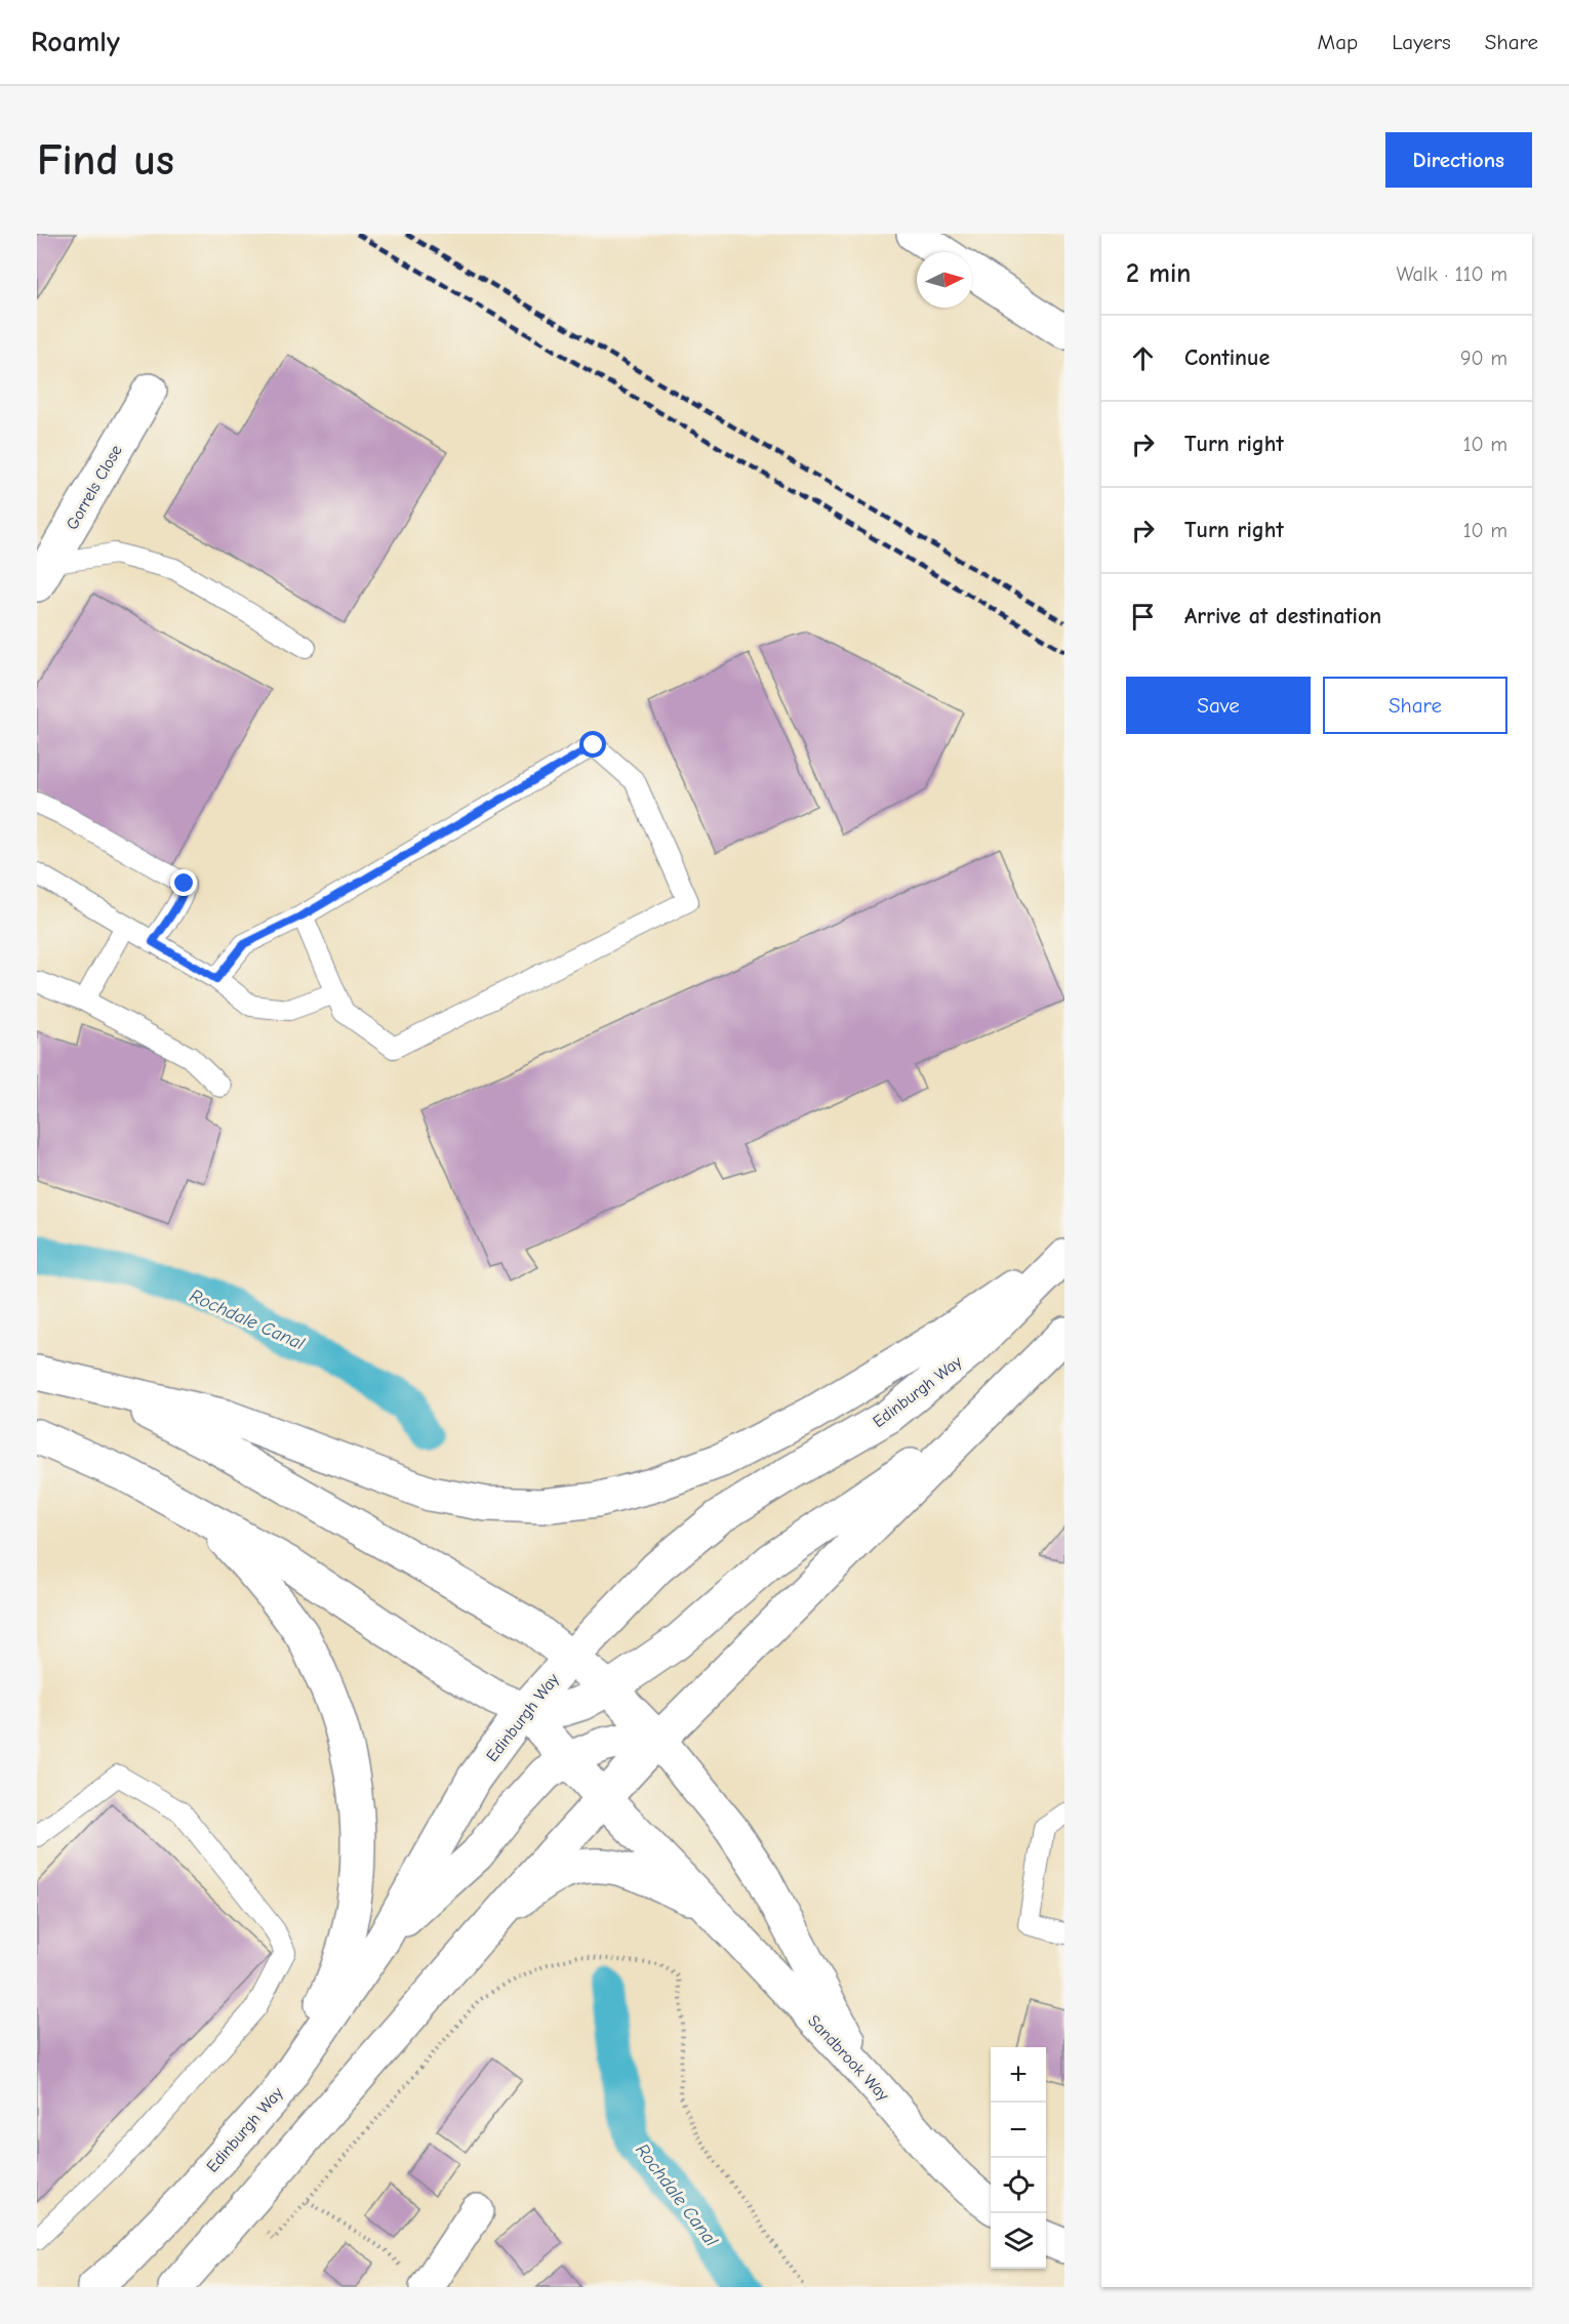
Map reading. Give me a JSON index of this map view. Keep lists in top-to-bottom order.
{
  "streets": {
    "main road": ["Gorrels Close", "Edinburgh Way", "Sandbrook Way"]
  },
  "crossings": [
    ["Edinburgh Way", "Sandbrook Way"]
  ],
  "water": ["Rochdale Canal"],
  "north": "right",
  "page": {
    "header": "Roamly",
    "nav": ["Map", "Layers", "Share"],
    "buttons": [
      "Directions",
      ["Save", "Share"]
    ],
    "title": "Find us",
    "heading": ["2 min", "Walk · 110 m"],
    "list": [
      ["Continue", "90 m"],
      ["Turn right", "10 m"],
      ["Turn right", "10 m"],
      "Arrive at destination"
    ],
    "map_buttons": ["+", "−"]
  }
}
